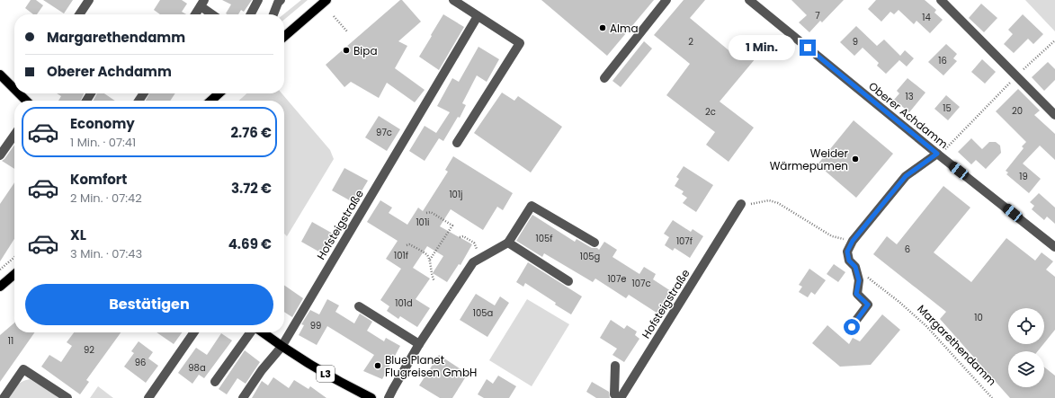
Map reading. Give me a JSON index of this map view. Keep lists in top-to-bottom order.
{
  "streets": {
    "main road": ["L3"],
    "street": ["Oberer Achdamm", "Hofsteigstraße"],
    "path": ["Margarethendamm"]
  },
  "crossings": [
    ["Hofsteigstraße", "L3"]
  ],
  "places": [
    "Alma",
    "Bipa",
    "Weider Wärmepumen",
    "Blue Planet Flugreisen GmbH"
  ],
  "house_numbers": [
    "7",
    "14",
    "2",
    "9",
    "16",
    "13",
    "15",
    "20",
    "2c",
    "97c",
    "19",
    "101j",
    "101i",
    "105f",
    "107f",
    "6",
    "101f",
    "105g",
    "107e",
    "107c",
    "101d",
    "105a",
    "10",
    "99",
    "11",
    "92",
    "96",
    "98a"
  ],
  "page": {
    "banner": ["Margarethendamm", "Oberer Achdamm"],
    "bubble": "1 Min.",
    "list": [
      {
        "name": "Economy",
        "note": "1 Min. · 07:41",
        "value": "2.76 €"
      },
      {
        "name": "Komfort",
        "note": "2 Min. · 07:42",
        "value": "3.72 €"
      },
      {
        "name": "XL",
        "note": "3 Min. · 07:43",
        "value": "4.69 €"
      }
    ],
    "buttons": "Bestätigen"
  }
}
